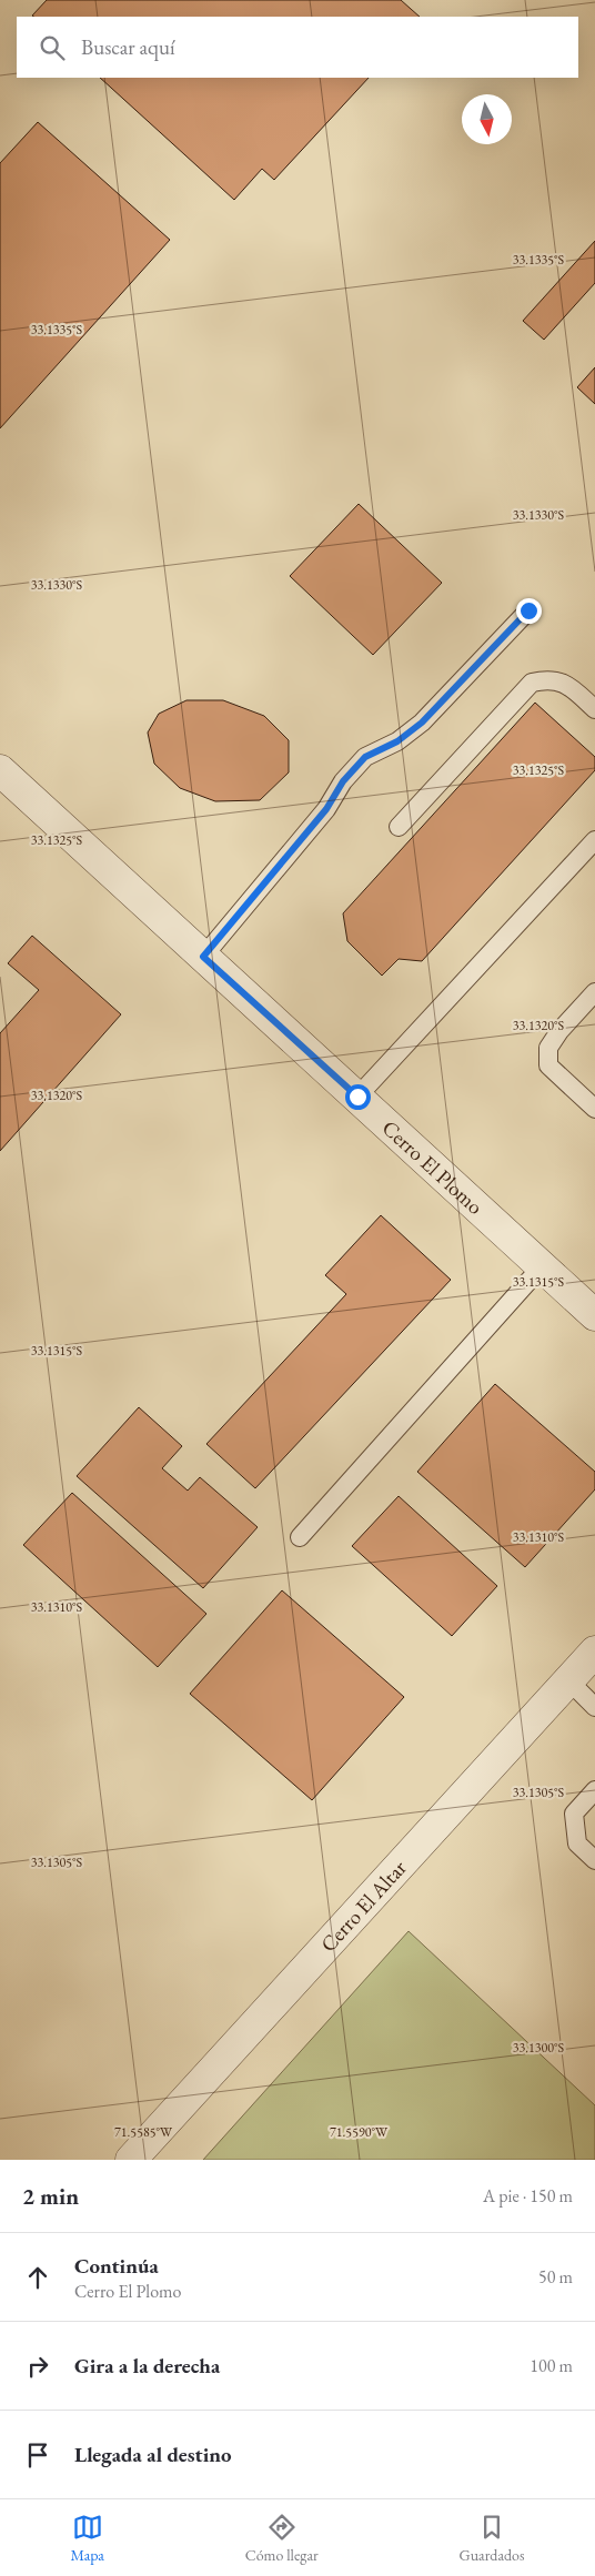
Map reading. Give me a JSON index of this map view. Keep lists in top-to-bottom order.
{
  "streets": {
    "street": ["Cerro El Plomo", "Cerro El Altar"]
  },
  "north": "bottom",
  "page": {
    "search": "Buscar aquí",
    "heading": ["2 min", "A pie · 150 m"],
    "list": [
      ["Continúa", "Cerro El Plomo", "50 m"],
      ["Gira a la derecha", "100 m"],
      "Llegada al destino"
    ],
    "nav": ["Mapa", "Cómo llegar", "Guardados"]
  },
  "coordinates": [
    "33.1335°S",
    "33.1330°S",
    "33.1325°S",
    "33.1320°S",
    "33.1315°S",
    "33.1310°S",
    "33.1305°S",
    "33.1300°S",
    "71.5585°W",
    "71.5590°W"
  ]
}
